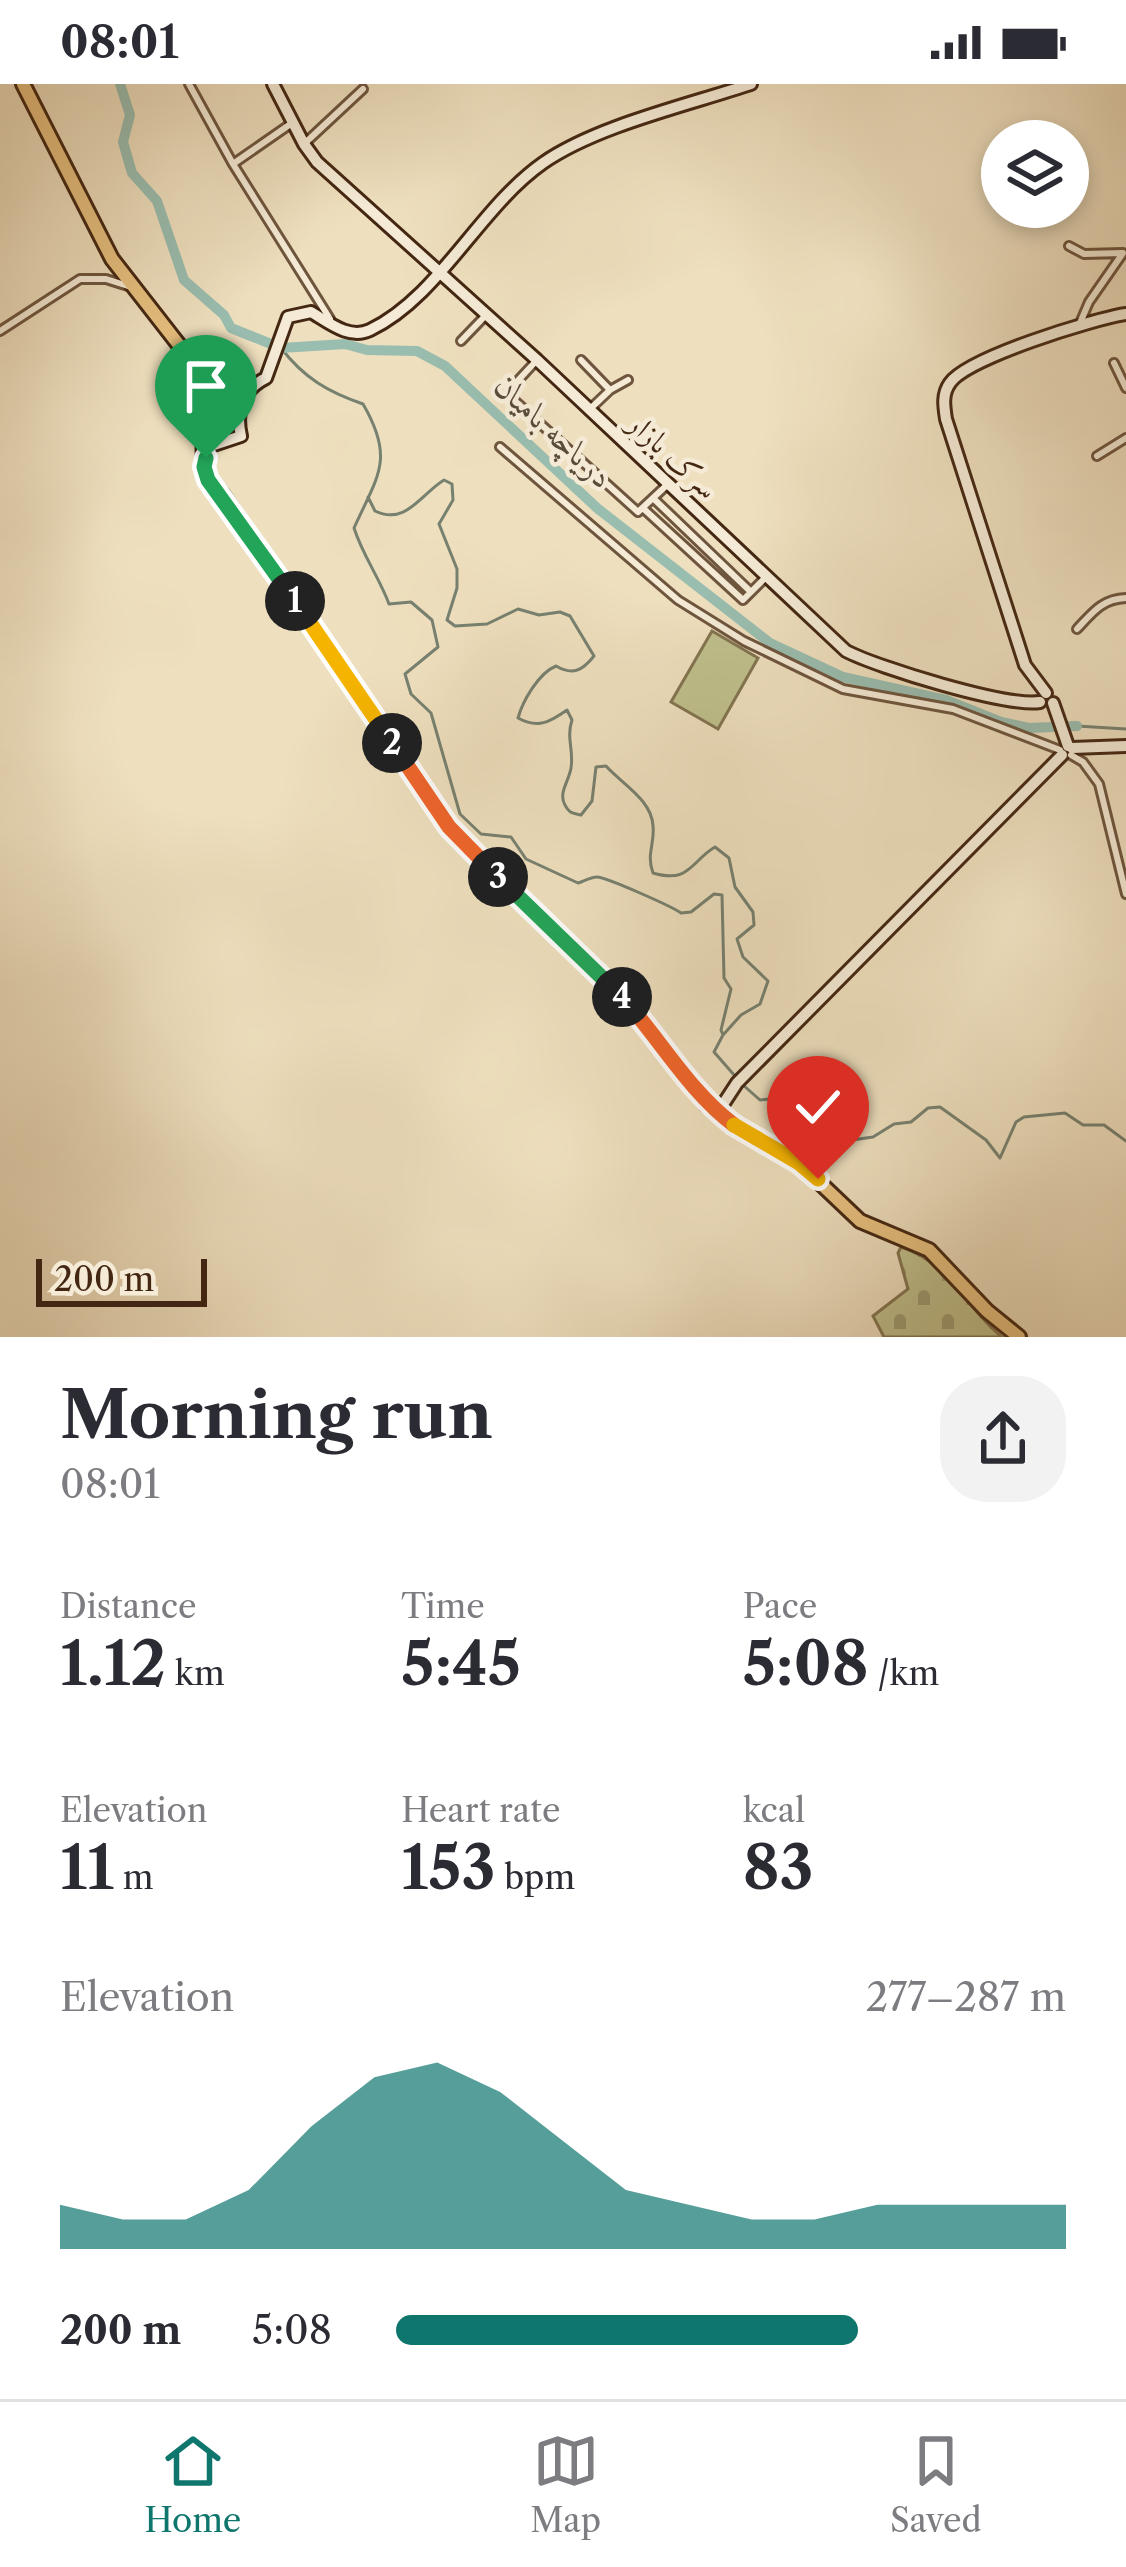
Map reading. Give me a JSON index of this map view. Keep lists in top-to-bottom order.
{
  "streets": {
    "main road": ["سرک بازار"]
  },
  "water": ["دریاچه بامیان"],
  "scale_bar": "200 m",
  "page": {
    "status": "08:01",
    "pins": [
      "1",
      "2",
      "3",
      "4"
    ],
    "scale": "200 m",
    "heading": ["Morning run", "08:01"],
    "stats": [
      ["Distance", "1.12 km"],
      ["Time", "5:45"],
      ["Pace", "5:08 /km"],
      ["Elevation", "11 m"],
      ["Heart rate", "153 bpm"],
      ["kcal", "83"]
    ],
    "chart": ["Elevation", "277–287 m"],
    "list": [
      {
        "name": "200 m",
        "note": "5:08"
      }
    ],
    "tabs": ["Home", "Map", "Saved"]
  }
}
